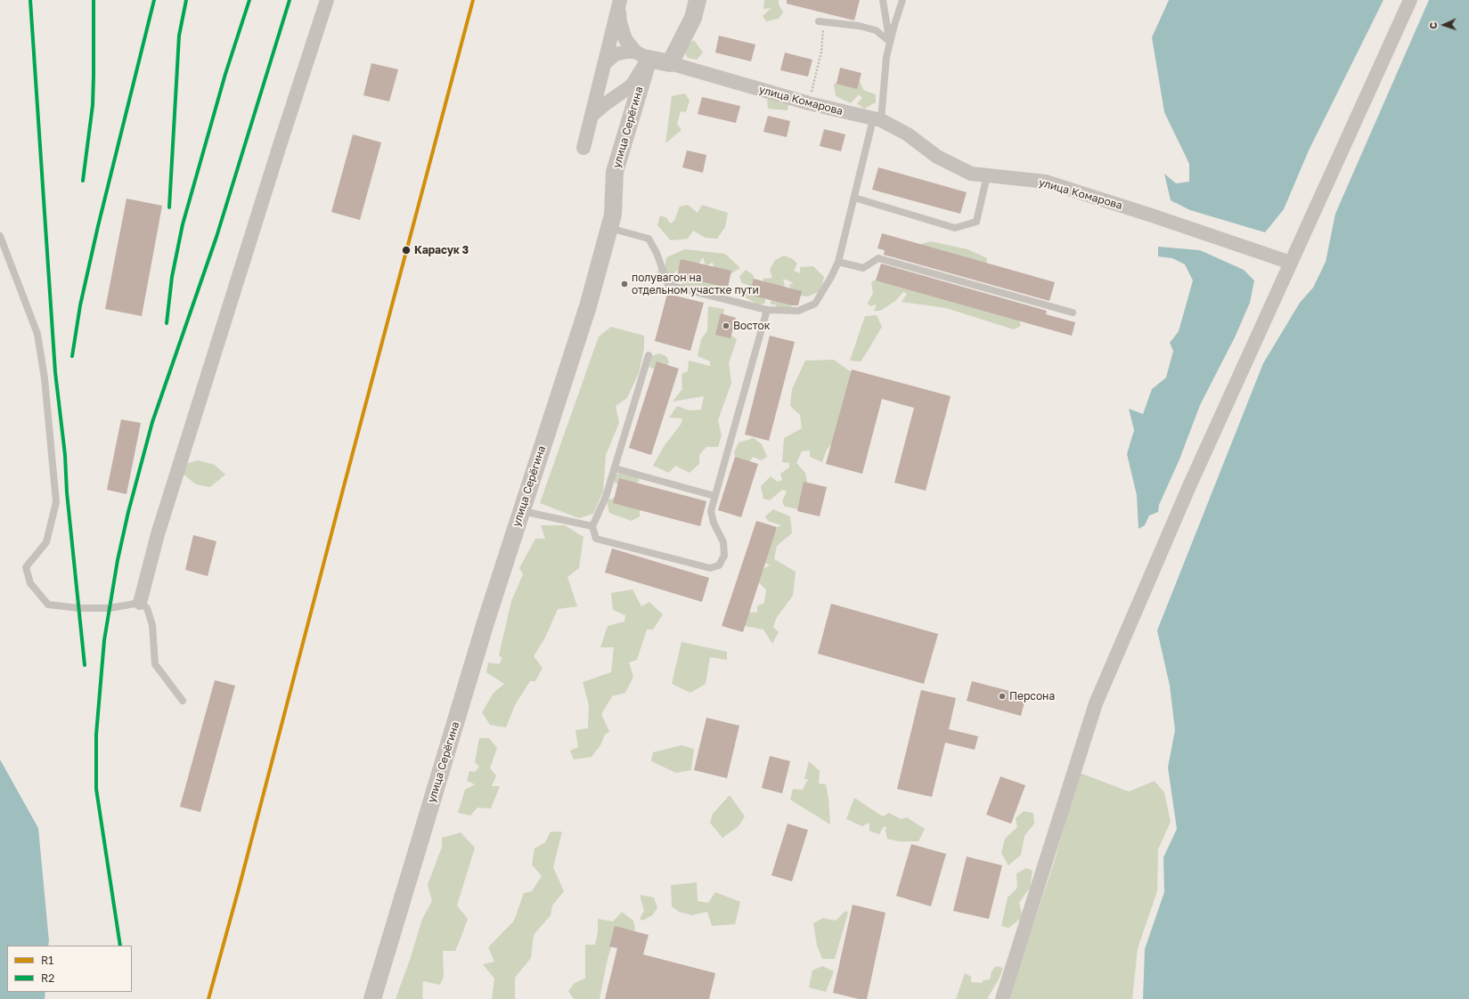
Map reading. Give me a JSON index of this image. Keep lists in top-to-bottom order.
{
  "streets": {
    "street": ["улица Комарова", "улица Серёгина"]
  },
  "places": [
    "Карасук 3",
    "полувагон на отдельном участке пути",
    "Восток",
    "Персона"
  ],
  "lines": ["transit line R1", "transit line R2"],
  "legend": ["R1", "R2"],
  "north": "left"
}
